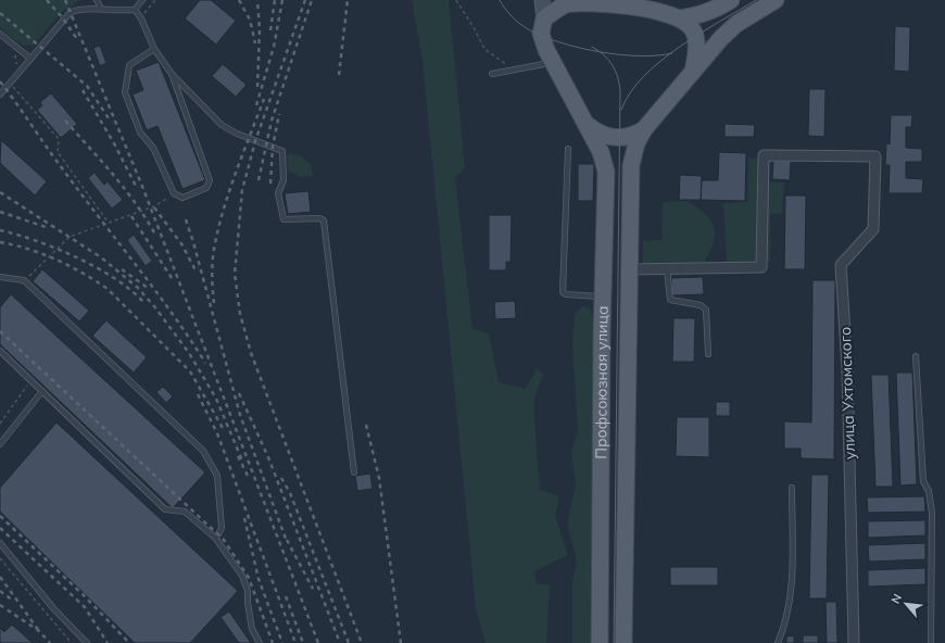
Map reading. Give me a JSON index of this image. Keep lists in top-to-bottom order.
{
  "streets": {
    "main road": ["Профсоюзная улица"],
    "street": ["улица Ухтомского"]
  },
  "north": "top left"
}
